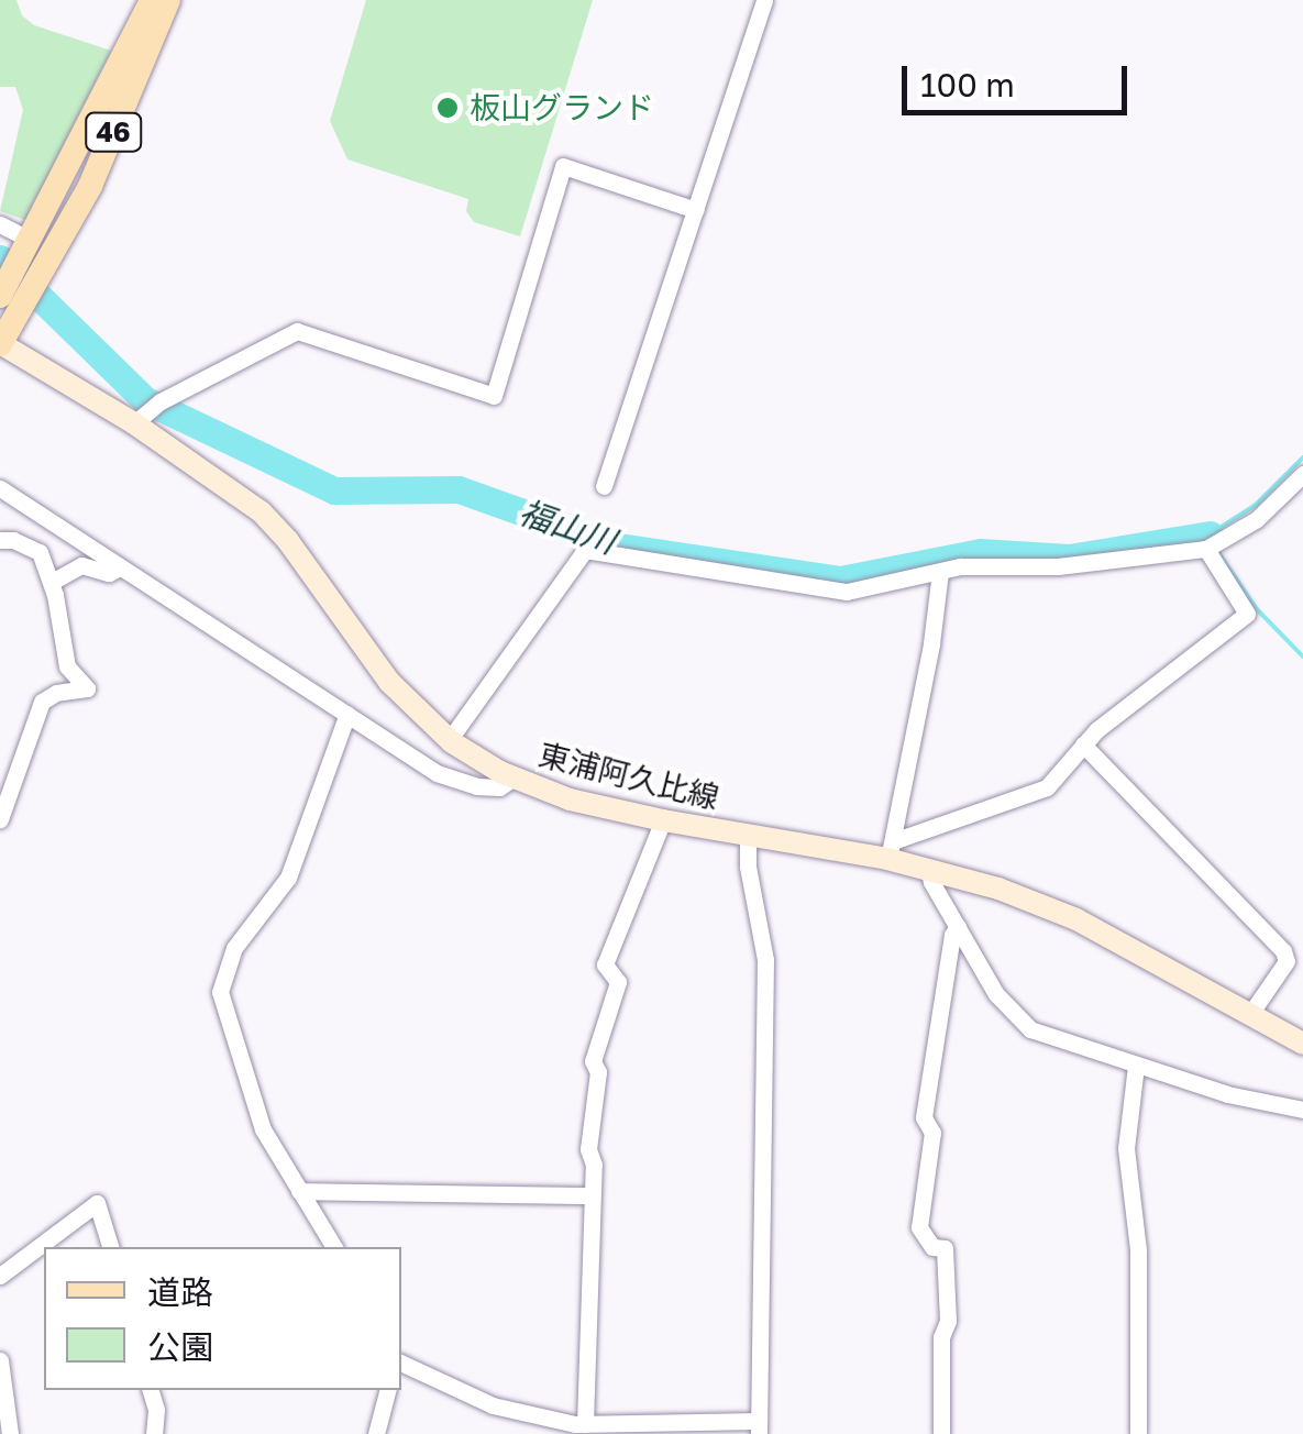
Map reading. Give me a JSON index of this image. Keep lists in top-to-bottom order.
{
  "streets": {
    "main road": ["46", "東浦阿久比線"]
  },
  "crossings": [
    ["46", "東浦阿久比線"]
  ],
  "water": ["福山川"],
  "places": ["板山グランド"],
  "legend": ["道路", "公園"],
  "scale_bar": "100 m"
}
